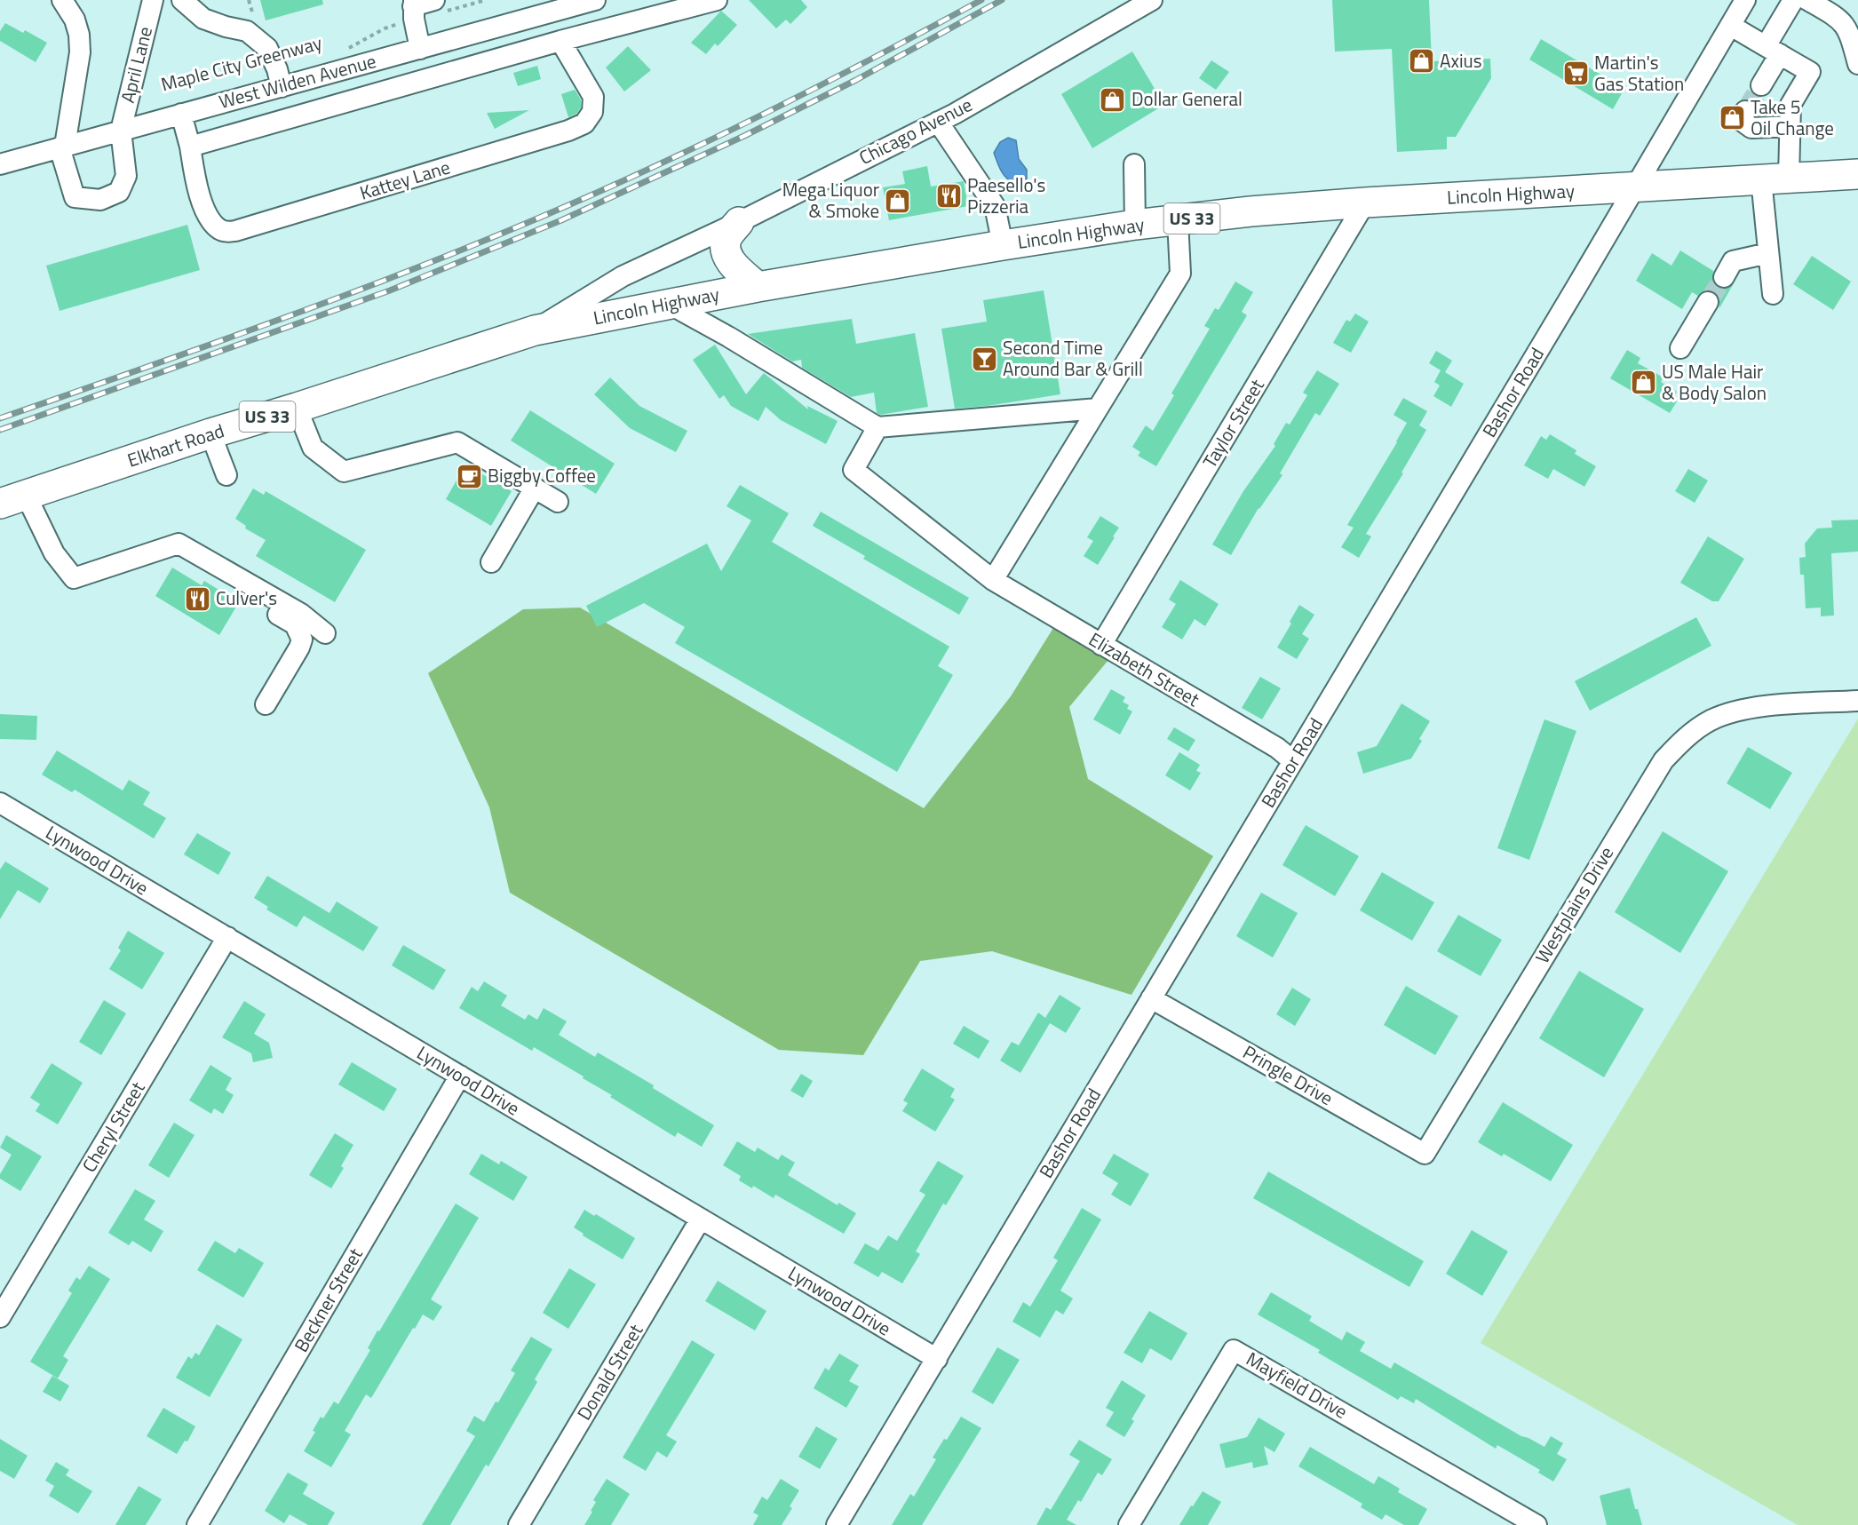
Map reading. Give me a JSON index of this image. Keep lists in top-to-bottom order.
{
  "streets": {
    "highway": ["Lincoln Highway", "US 33", "Elkhart Road"],
    "street": [
      "April Lane",
      "West Wilden Avenue",
      "Chicago Avenue",
      "Kattey Lane",
      "Bashor Road",
      "Taylor Street",
      "Elizabeth Street",
      "Lynwood Drive",
      "Westplains Drive",
      "Pringle Drive",
      "Cheryl Street",
      "Beckner Street",
      "Donald Street",
      "Mayfield Drive"
    ],
    "path": ["Maple City Greenway"]
  },
  "crossings": [
    ["April Lane", "West Wilden Avenue"],
    ["West Wilden Avenue", "Kattey Lane"],
    ["Chicago Avenue", "Lincoln Highway"],
    ["Chicago Avenue", "Elkhart Road"],
    ["Lincoln Highway", "Bashor Road"],
    ["Lincoln Highway", "Taylor Street"],
    ["Lincoln Highway", "Elkhart Road"],
    ["Bashor Road", "Elizabeth Street"],
    ["Bashor Road", "Lynwood Drive"],
    ["Bashor Road", "Pringle Drive"],
    ["Taylor Street", "Elizabeth Street"],
    ["Lynwood Drive", "Cheryl Street"],
    ["Lynwood Drive", "Beckner Street"],
    ["Lynwood Drive", "Donald Street"],
    ["Westplains Drive", "Pringle Drive"]
  ],
  "places": {
    "shop": [
      "Axius",
      "Dollar General",
      "Take 5 Oil Change",
      "Mega Liquor & Smoke",
      "US Male Hair & Body Salon"
    ],
    "supermarket": ["Martin's Gas Station"],
    "restaurant": ["Paesello's Pizzeria", "Culver's"],
    "bar": ["Second Time Around Bar & Grill"],
    "cafe": ["Biggby Coffee"]
  }
}
